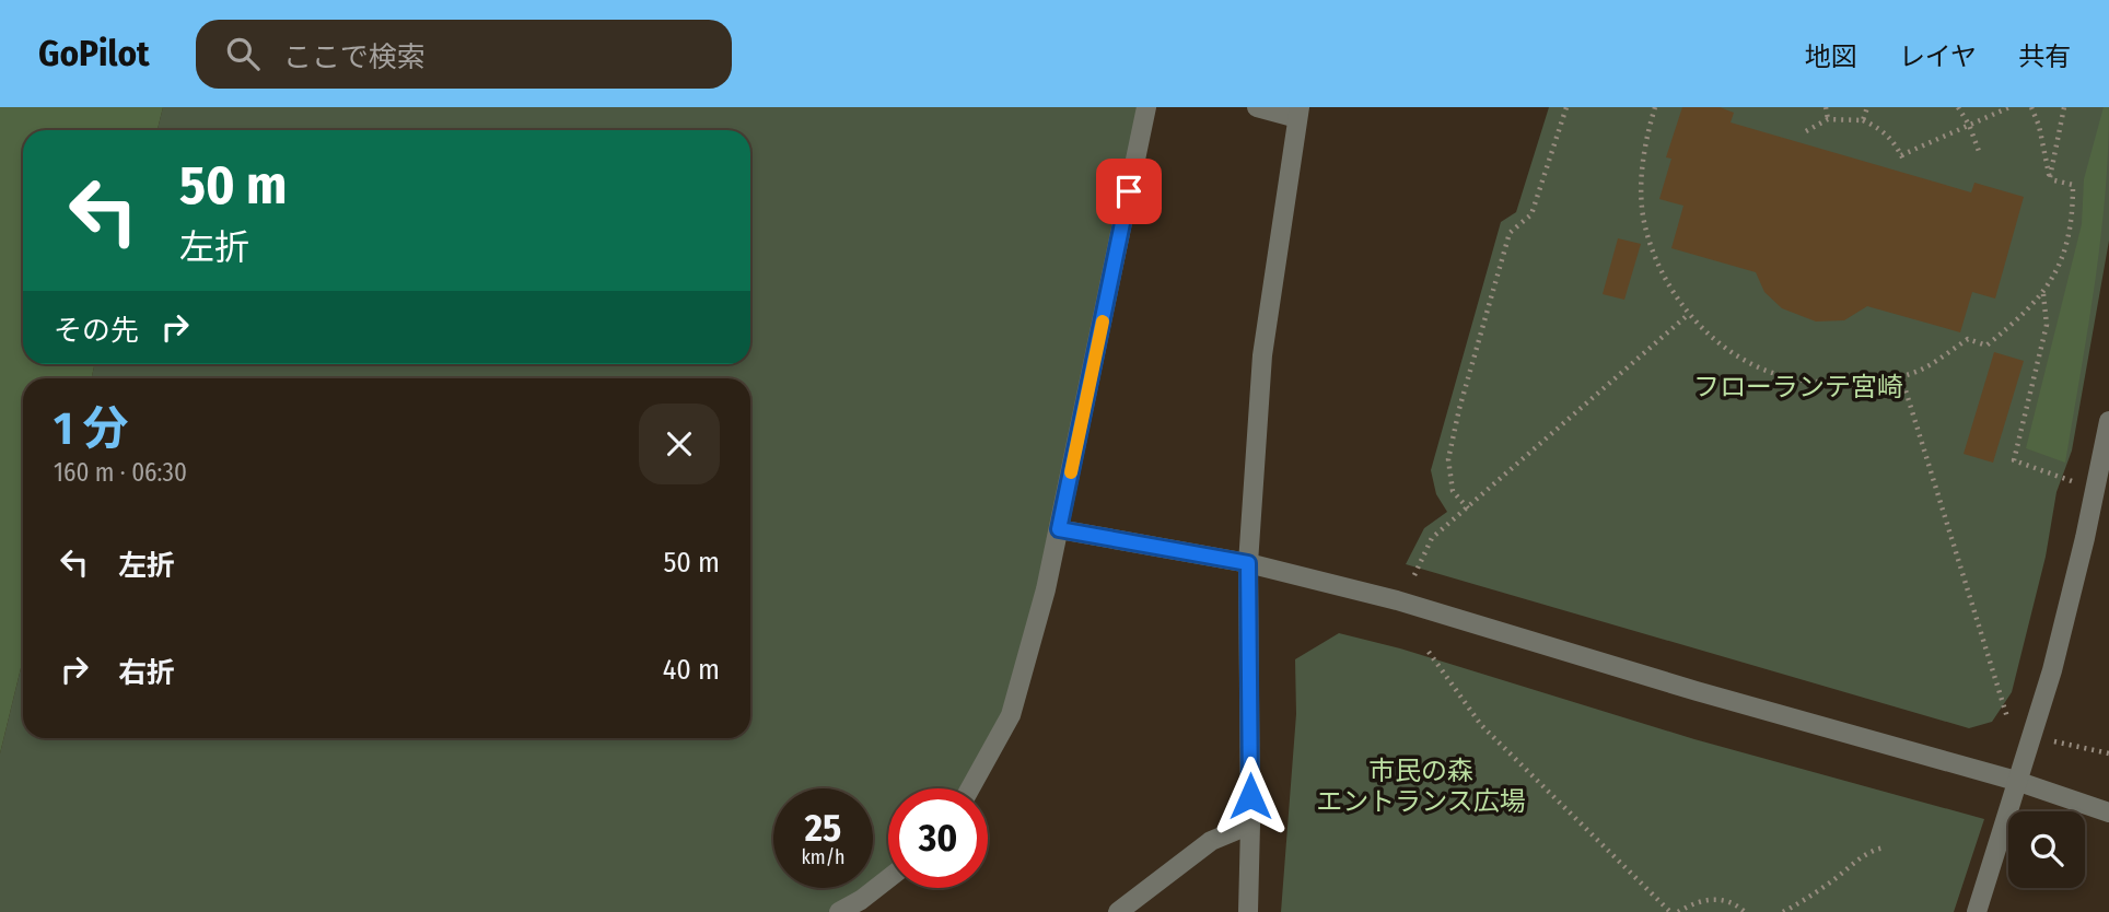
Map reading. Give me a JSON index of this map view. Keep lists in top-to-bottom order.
{
  "parks": ["フローランテ宮崎", "市民の森 エントランス広場"],
  "page": {
    "header": "GoPilot",
    "search": "ここで検索",
    "nav": ["地図", "レイヤ", "共有"],
    "turn": ["50 m", "左折"],
    "then": "その先",
    "heading": ["1 分", "160 m · 06:30"],
    "list": [
      {
        "name": "左折",
        "value": "50 m"
      },
      {
        "name": "右折",
        "value": "40 m"
      }
    ],
    "speed": "25 km/h",
    "limit": "30"
  }
}
